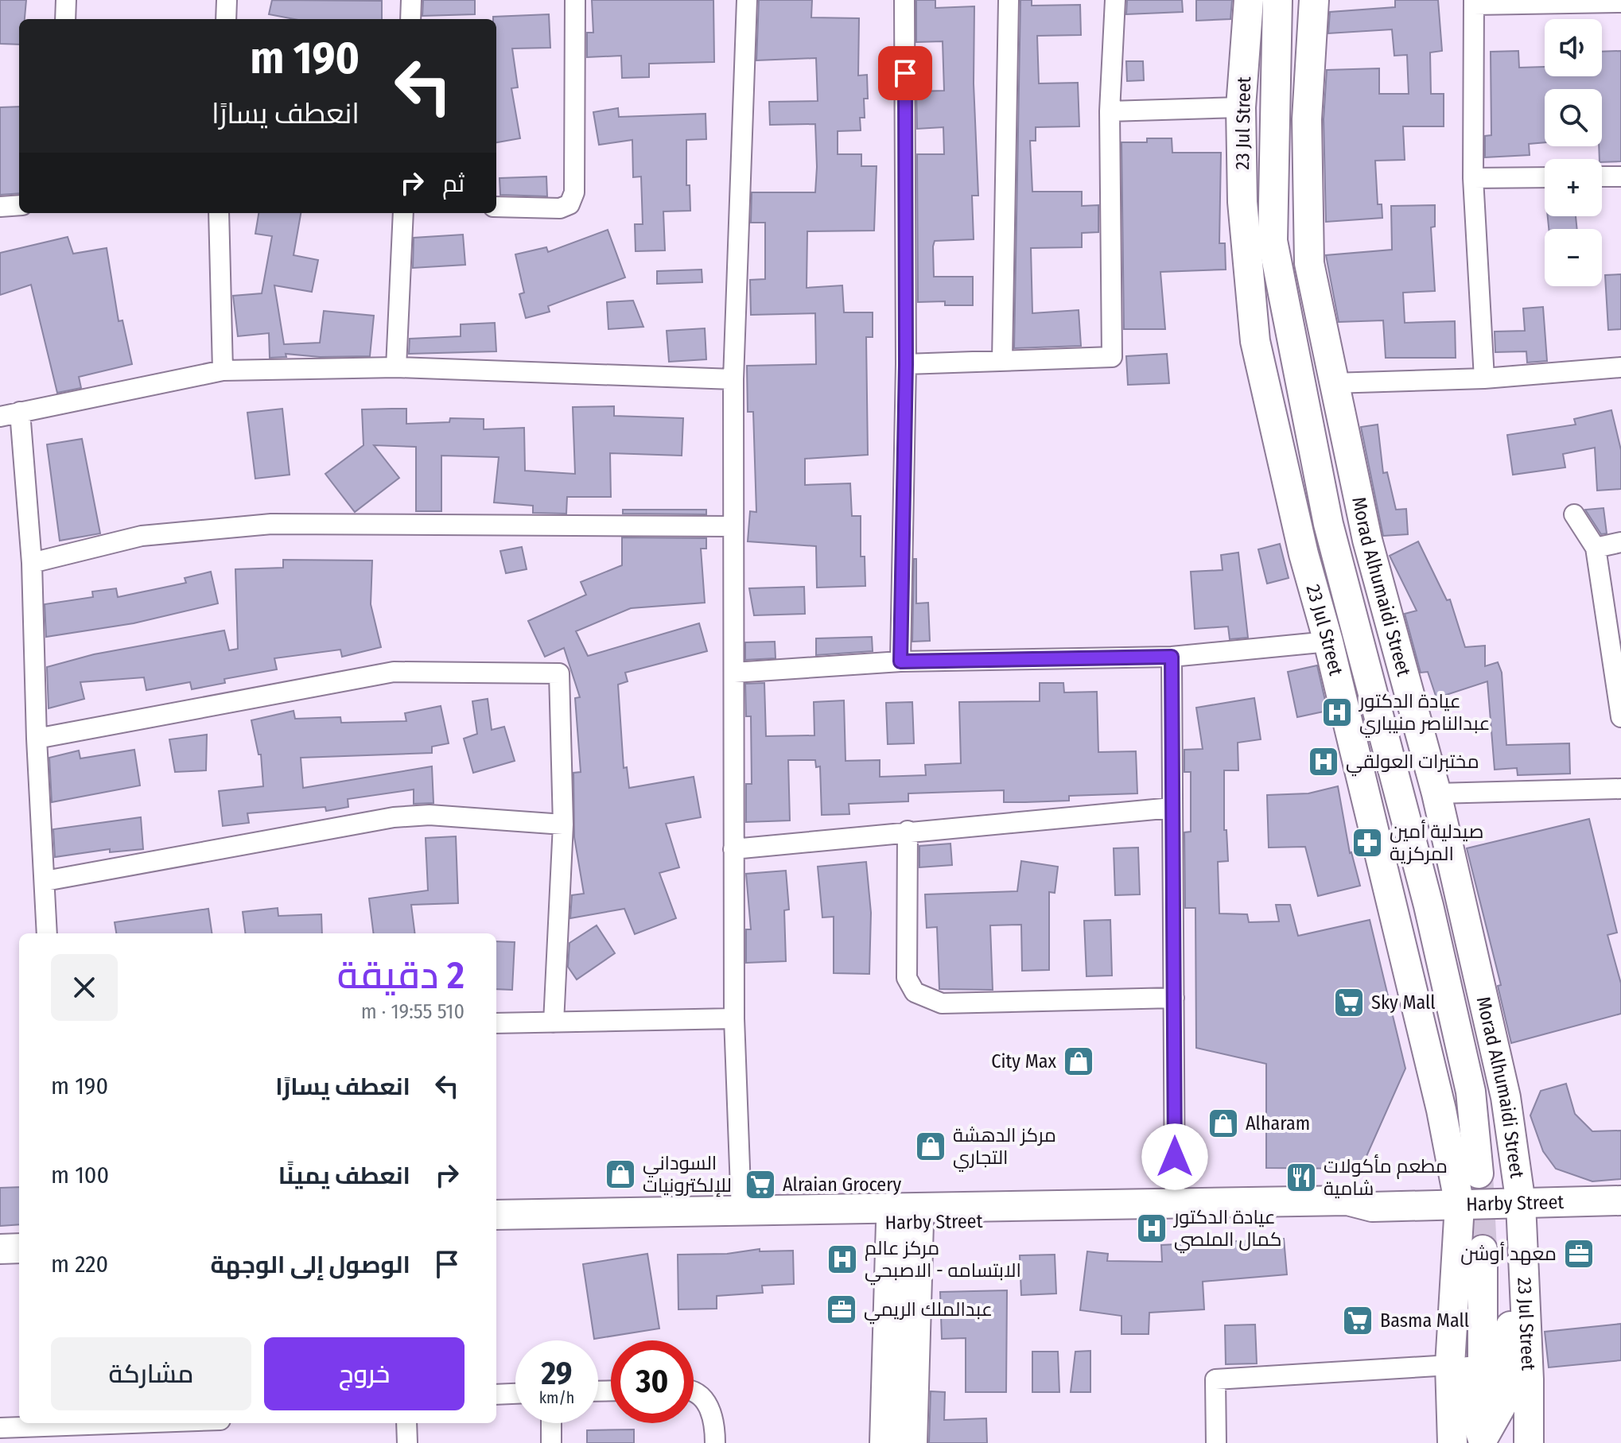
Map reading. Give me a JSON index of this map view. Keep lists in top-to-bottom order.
{
  "streets": {
    "street": ["23 Jul Street", "Morad Alhumaidi Street", "Harby Street"]
  },
  "crossings": [
    ["23 Jul Street", "Morad Alhumaidi Street"],
    ["23 Jul Street", "Harby Street"],
    ["Morad Alhumaidi Street", "Harby Street"]
  ],
  "places": {
    "hospital": [
      "عيادة الدكتور عبدالناصر منيباري",
      "مختبرات العولقي",
      "عيادة الدكتور كمال الملصي",
      "مركز عالم الابتسامه - الاصبحي"
    ],
    "pharmacy": ["صيدلية أمين المركزية"],
    "supermarket": ["Sky Mall", "Alraian Grocery", "Basma Mall"],
    "shop": [
      "City Max",
      "Alharam",
      "مركز الدهشة التجاري",
      "السوداني للإلكترونيات"
    ],
    "restaurant": ["مطعم مأكولات شامية"],
    "office": ["معهد أوشن", "عبدالملك الريمي"]
  },
  "page": {
    "map_buttons": ["+", "−"],
    "turn": ["190 m", "انعطف يسارًا"],
    "then": "ثم",
    "heading": ["2 دقيقة", "510 m · 19:55"],
    "list": [
      {
        "name": "انعطف يسارًا",
        "value": "190 m"
      },
      {
        "name": "انعطف يمينًا",
        "value": "100 m"
      },
      {
        "name": "الوصول إلى الوجهة",
        "value": "220 m"
      }
    ],
    "buttons": ["خروج", "مشاركة"],
    "speed": "29 km/h",
    "limit": "30"
  }
}
